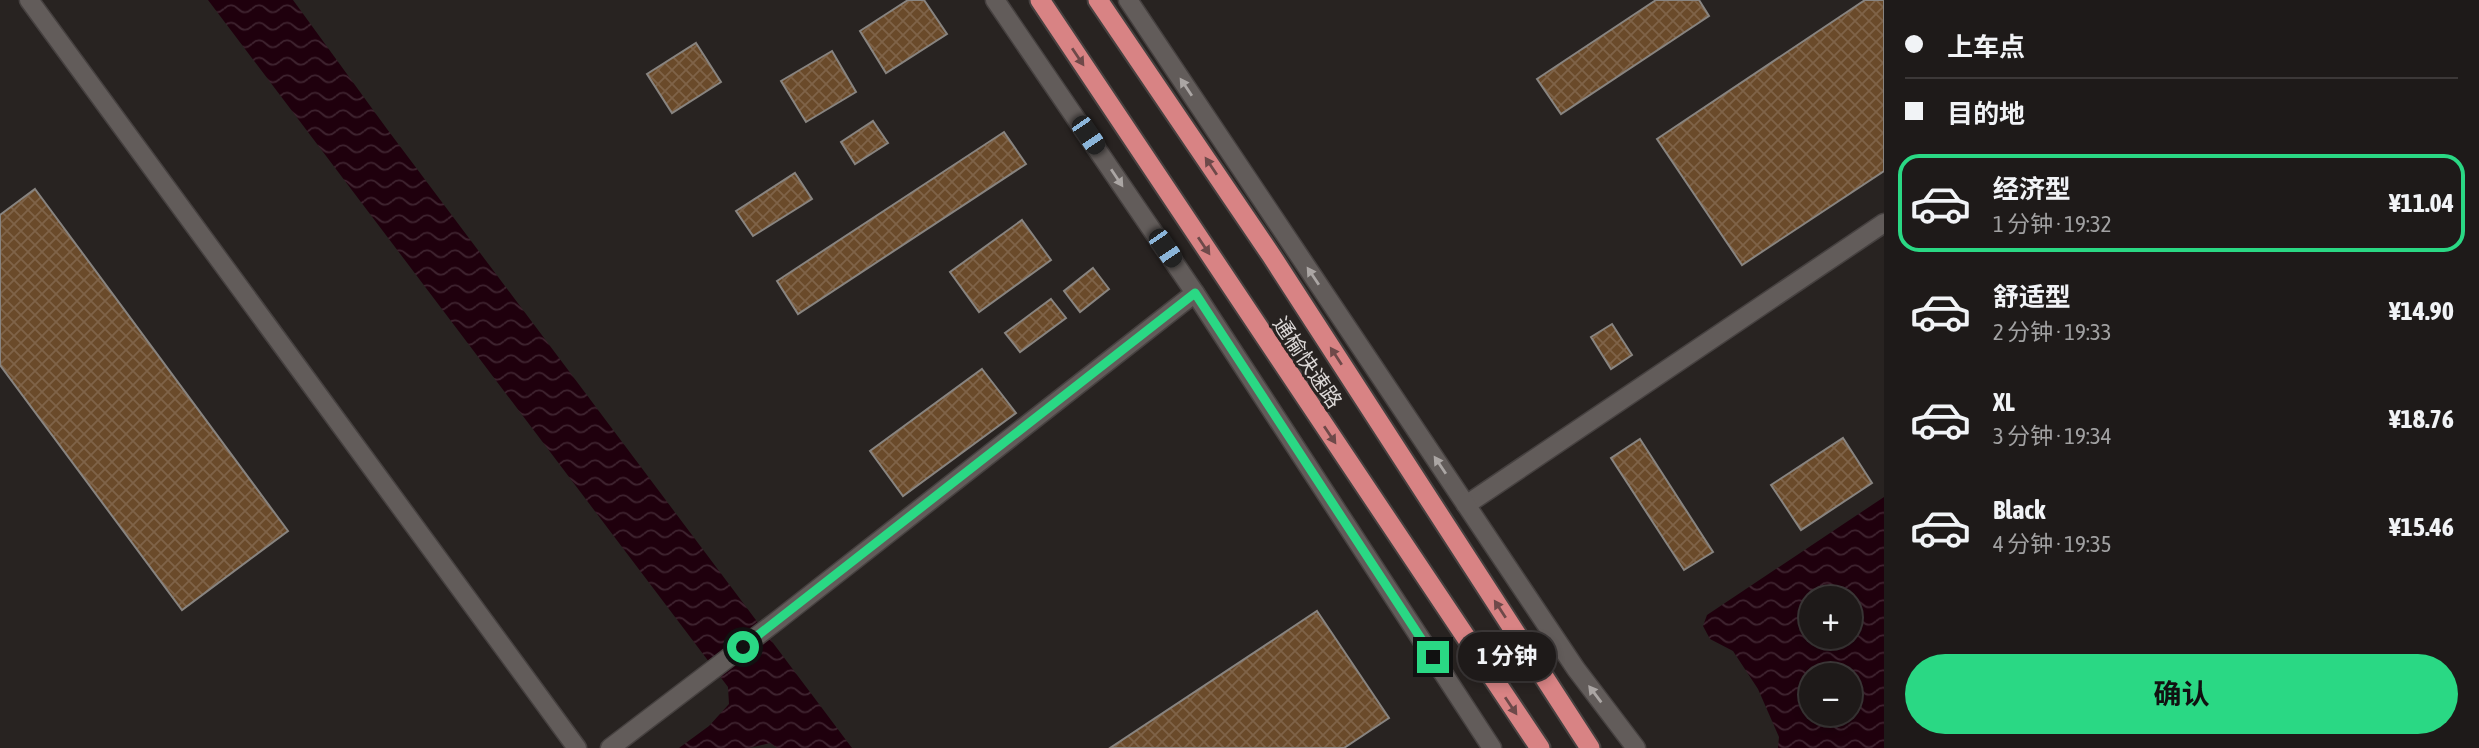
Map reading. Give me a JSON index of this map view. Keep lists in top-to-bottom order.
{
  "streets": {
    "highway": ["通榆快速路"]
  },
  "page": {
    "banner": ["上车点", "目的地"],
    "list": [
      {
        "name": "经济型",
        "note": "1 分钟 · 19:32",
        "value": "¥11.04"
      },
      {
        "name": "舒适型",
        "note": "2 分钟 · 19:33",
        "value": "¥14.90"
      },
      {
        "name": "XL",
        "note": "3 分钟 · 19:34",
        "value": "¥18.76"
      },
      {
        "name": "Black",
        "note": "4 分钟 · 19:35",
        "value": "¥15.46"
      }
    ],
    "map_buttons": ["+", "−"],
    "bubble": "1 分钟",
    "buttons": "确认"
  }
}
